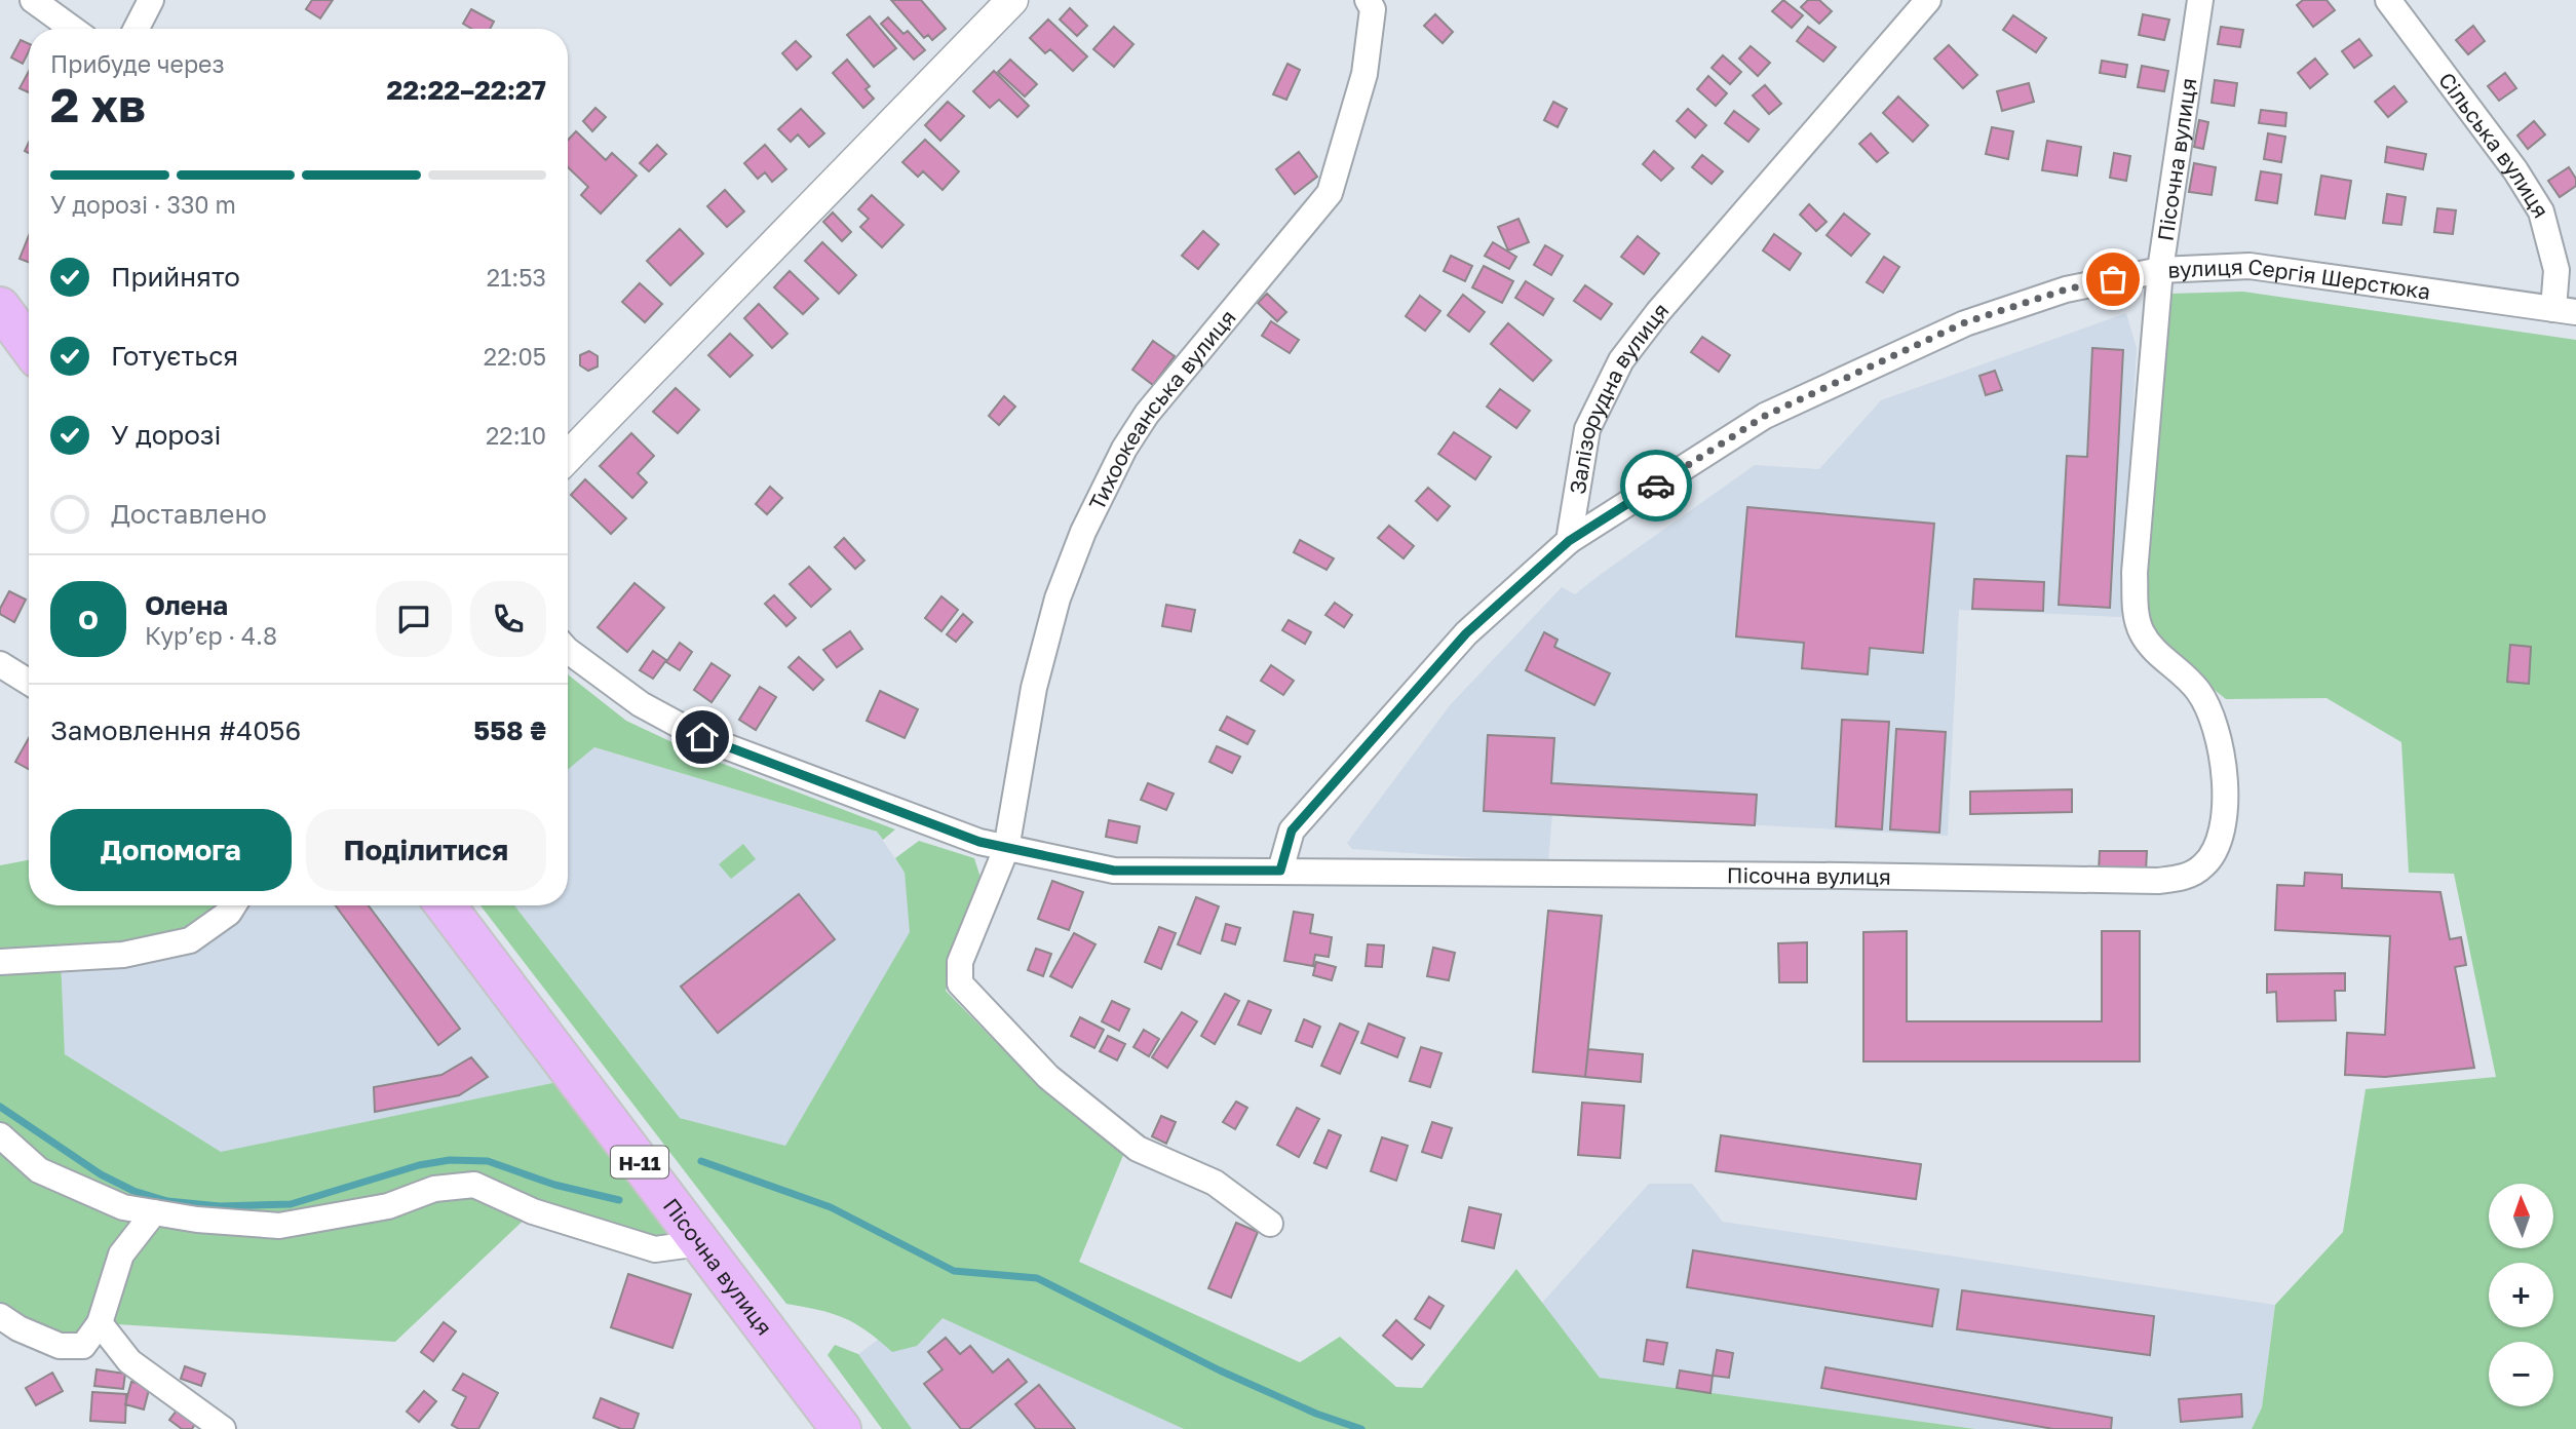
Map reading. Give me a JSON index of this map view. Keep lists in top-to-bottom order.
{
  "streets": {
    "main road": ["Пісочна вулиця", "Н-11"],
    "street": [
      "Сільська вулиця",
      "вулиця Сергія Шерстюка",
      "Залізорудна вулиця",
      "Тихоокеанська вулиця"
    ]
  },
  "crossings": [
    ["Сільська вулиця", "вулиця Сергія Шерстюка"],
    ["Пісочна вулиця", "вулиця Сергія Шерстюка"],
    ["Пісочна вулиця", "Тихоокеанська вулиця"],
    ["вулиця Сергія Шерстюка", "Залізорудна вулиця"]
  ],
  "north": "top",
  "page": {
    "heading": ["2 хв", "Прибуде через", "22:22–22:27"],
    "panel": [
      "Олена",
      "Кур’єр · 4.8",
      "Замовлення #4056",
      "558 ₴"
    ],
    "bar": "У дорозі · 330 m",
    "list": [
      ["Прийнято", "21:53"],
      ["Готується", "22:05"],
      ["У дорозі", "22:10"],
      "Доставлено"
    ],
    "round": "О",
    "buttons": ["Допомога", "Поділитися"],
    "map_buttons": ["+", "−"]
  }
}
